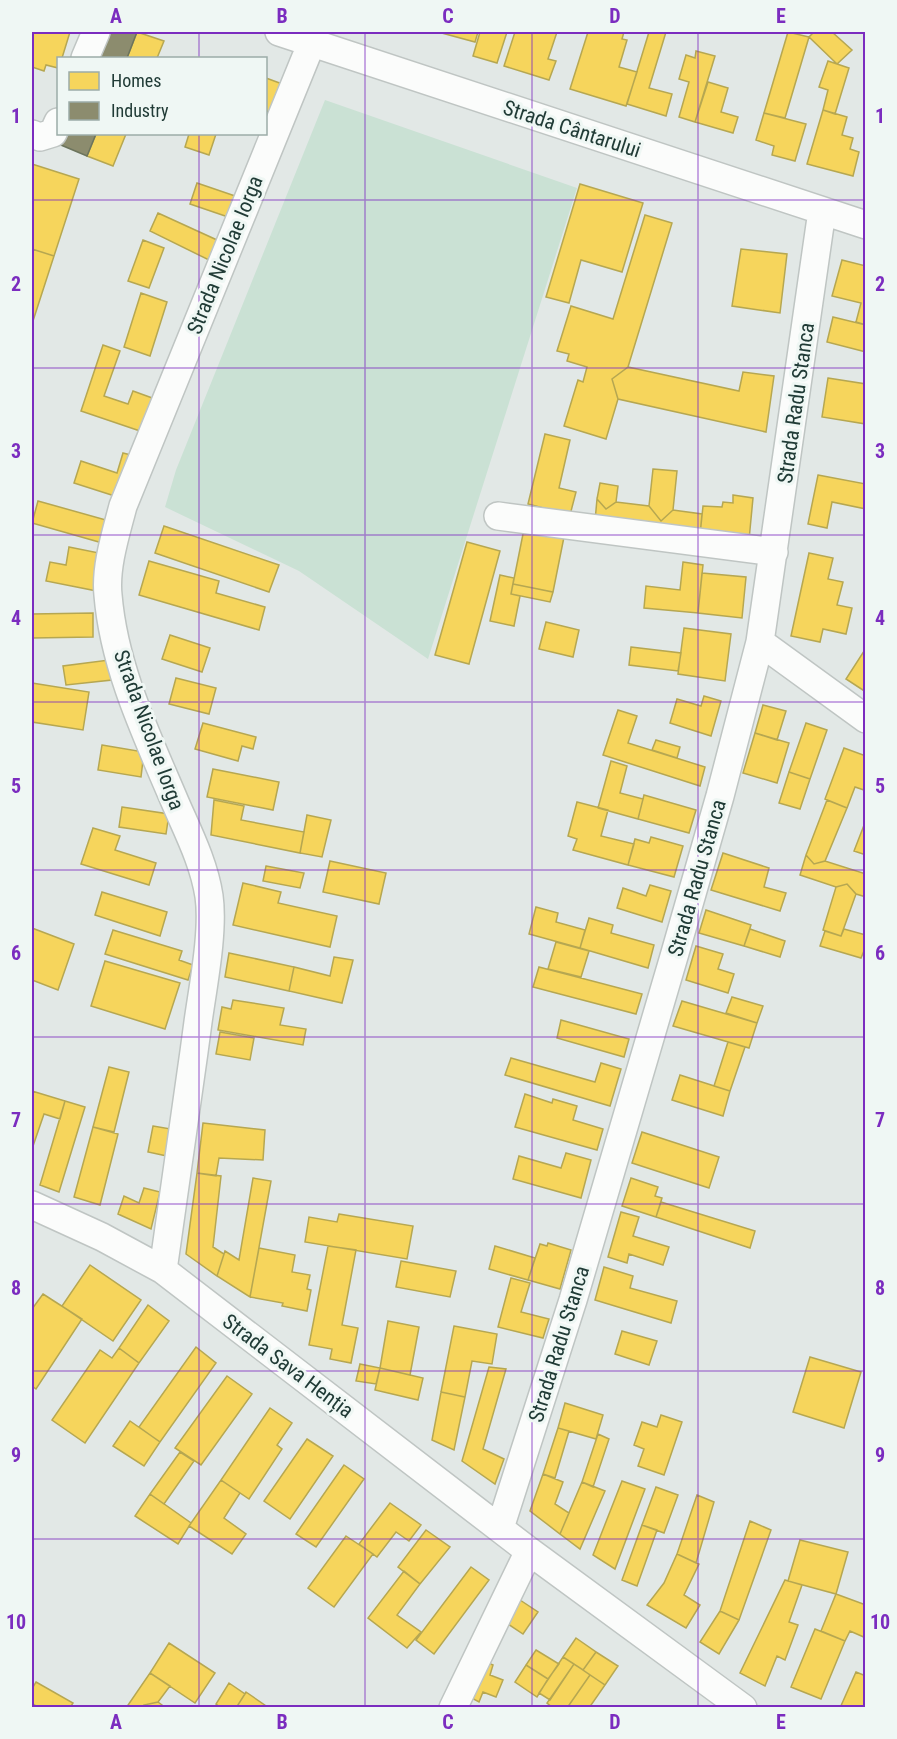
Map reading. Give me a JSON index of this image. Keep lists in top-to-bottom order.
{
  "streets": {
    "street": [
      "Strada Cântarului",
      "Strada Nicolae Iorga",
      "Strada Radu Stanca",
      "Strada Sava Henția"
    ]
  },
  "crossings": [
    ["Strada Cântarului", "Strada Nicolae Iorga"],
    ["Strada Cântarului", "Strada Radu Stanca"],
    ["Strada Nicolae Iorga", "Strada Sava Henția"],
    ["Strada Radu Stanca", "Strada Sava Henția"]
  ],
  "legend": ["Homes", "Industry"],
  "grid": {
    "columns": [
      "A",
      "B",
      "C",
      "D",
      "E"
    ],
    "rows": [
      "1",
      "2",
      "3",
      "4",
      "5",
      "6",
      "7",
      "8",
      "9",
      "10"
    ]
  }
}
